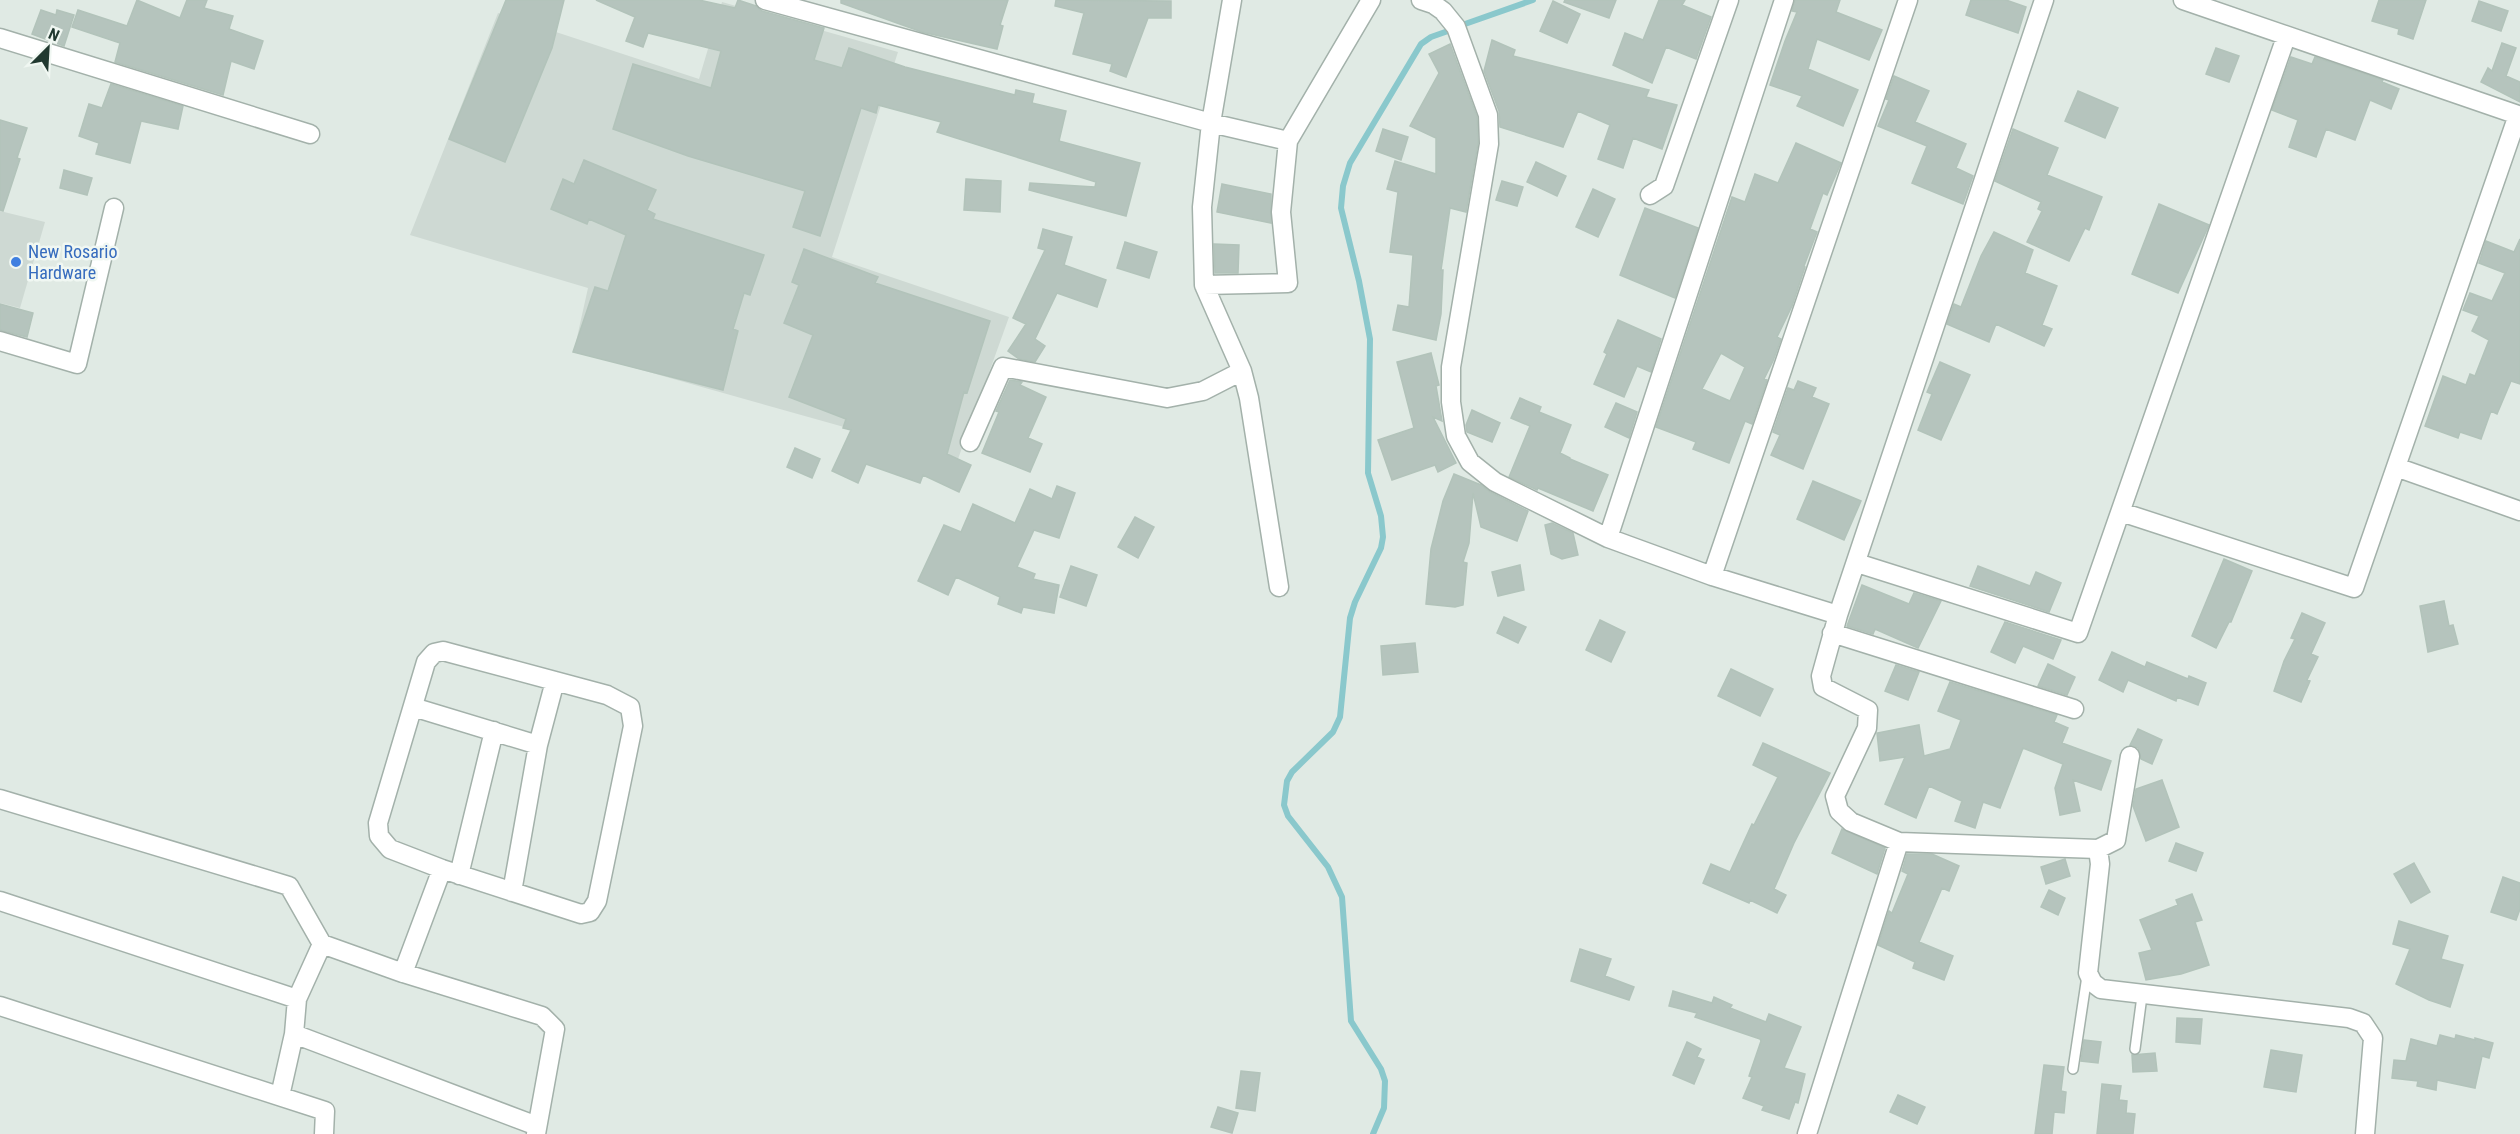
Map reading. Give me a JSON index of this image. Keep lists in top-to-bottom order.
{
  "places": ["New Rosario Hardware"],
  "north": "top right"
}
